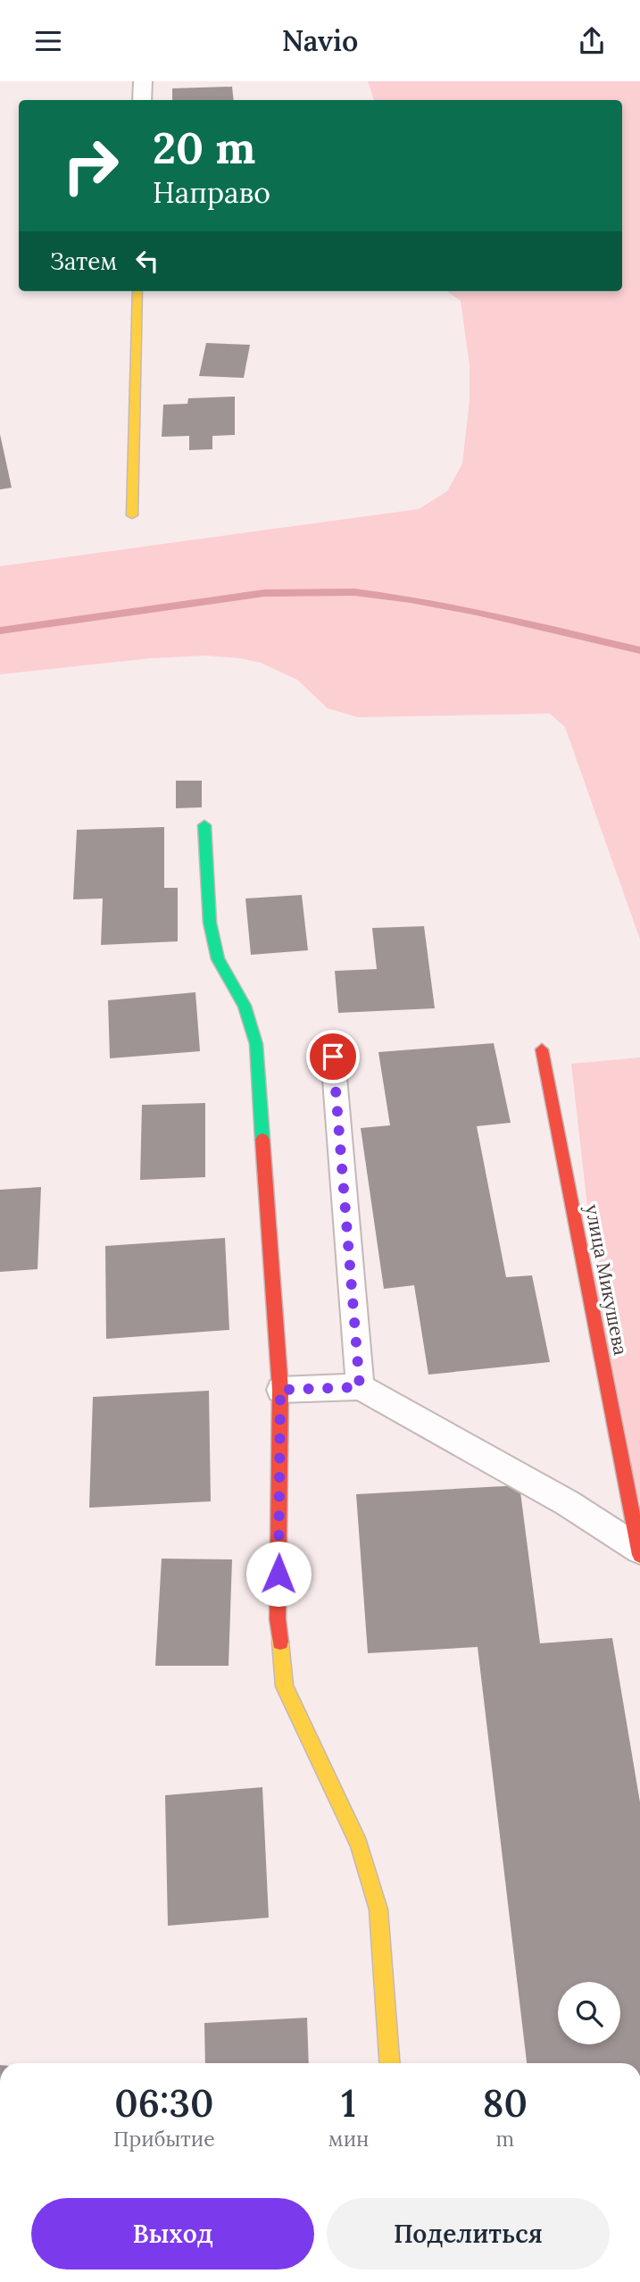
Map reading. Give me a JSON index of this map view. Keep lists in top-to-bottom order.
{
  "streets": {
    "street": ["улица Микушева"]
  },
  "page": {
    "header": "Navio",
    "turn": ["20 m", "Направо"],
    "then": "Затем",
    "eta": [
      "06:30",
      "Прибытие",
      "1",
      "мин",
      "80",
      "m"
    ],
    "buttons": ["Выход", "Поделиться"]
  }
}
